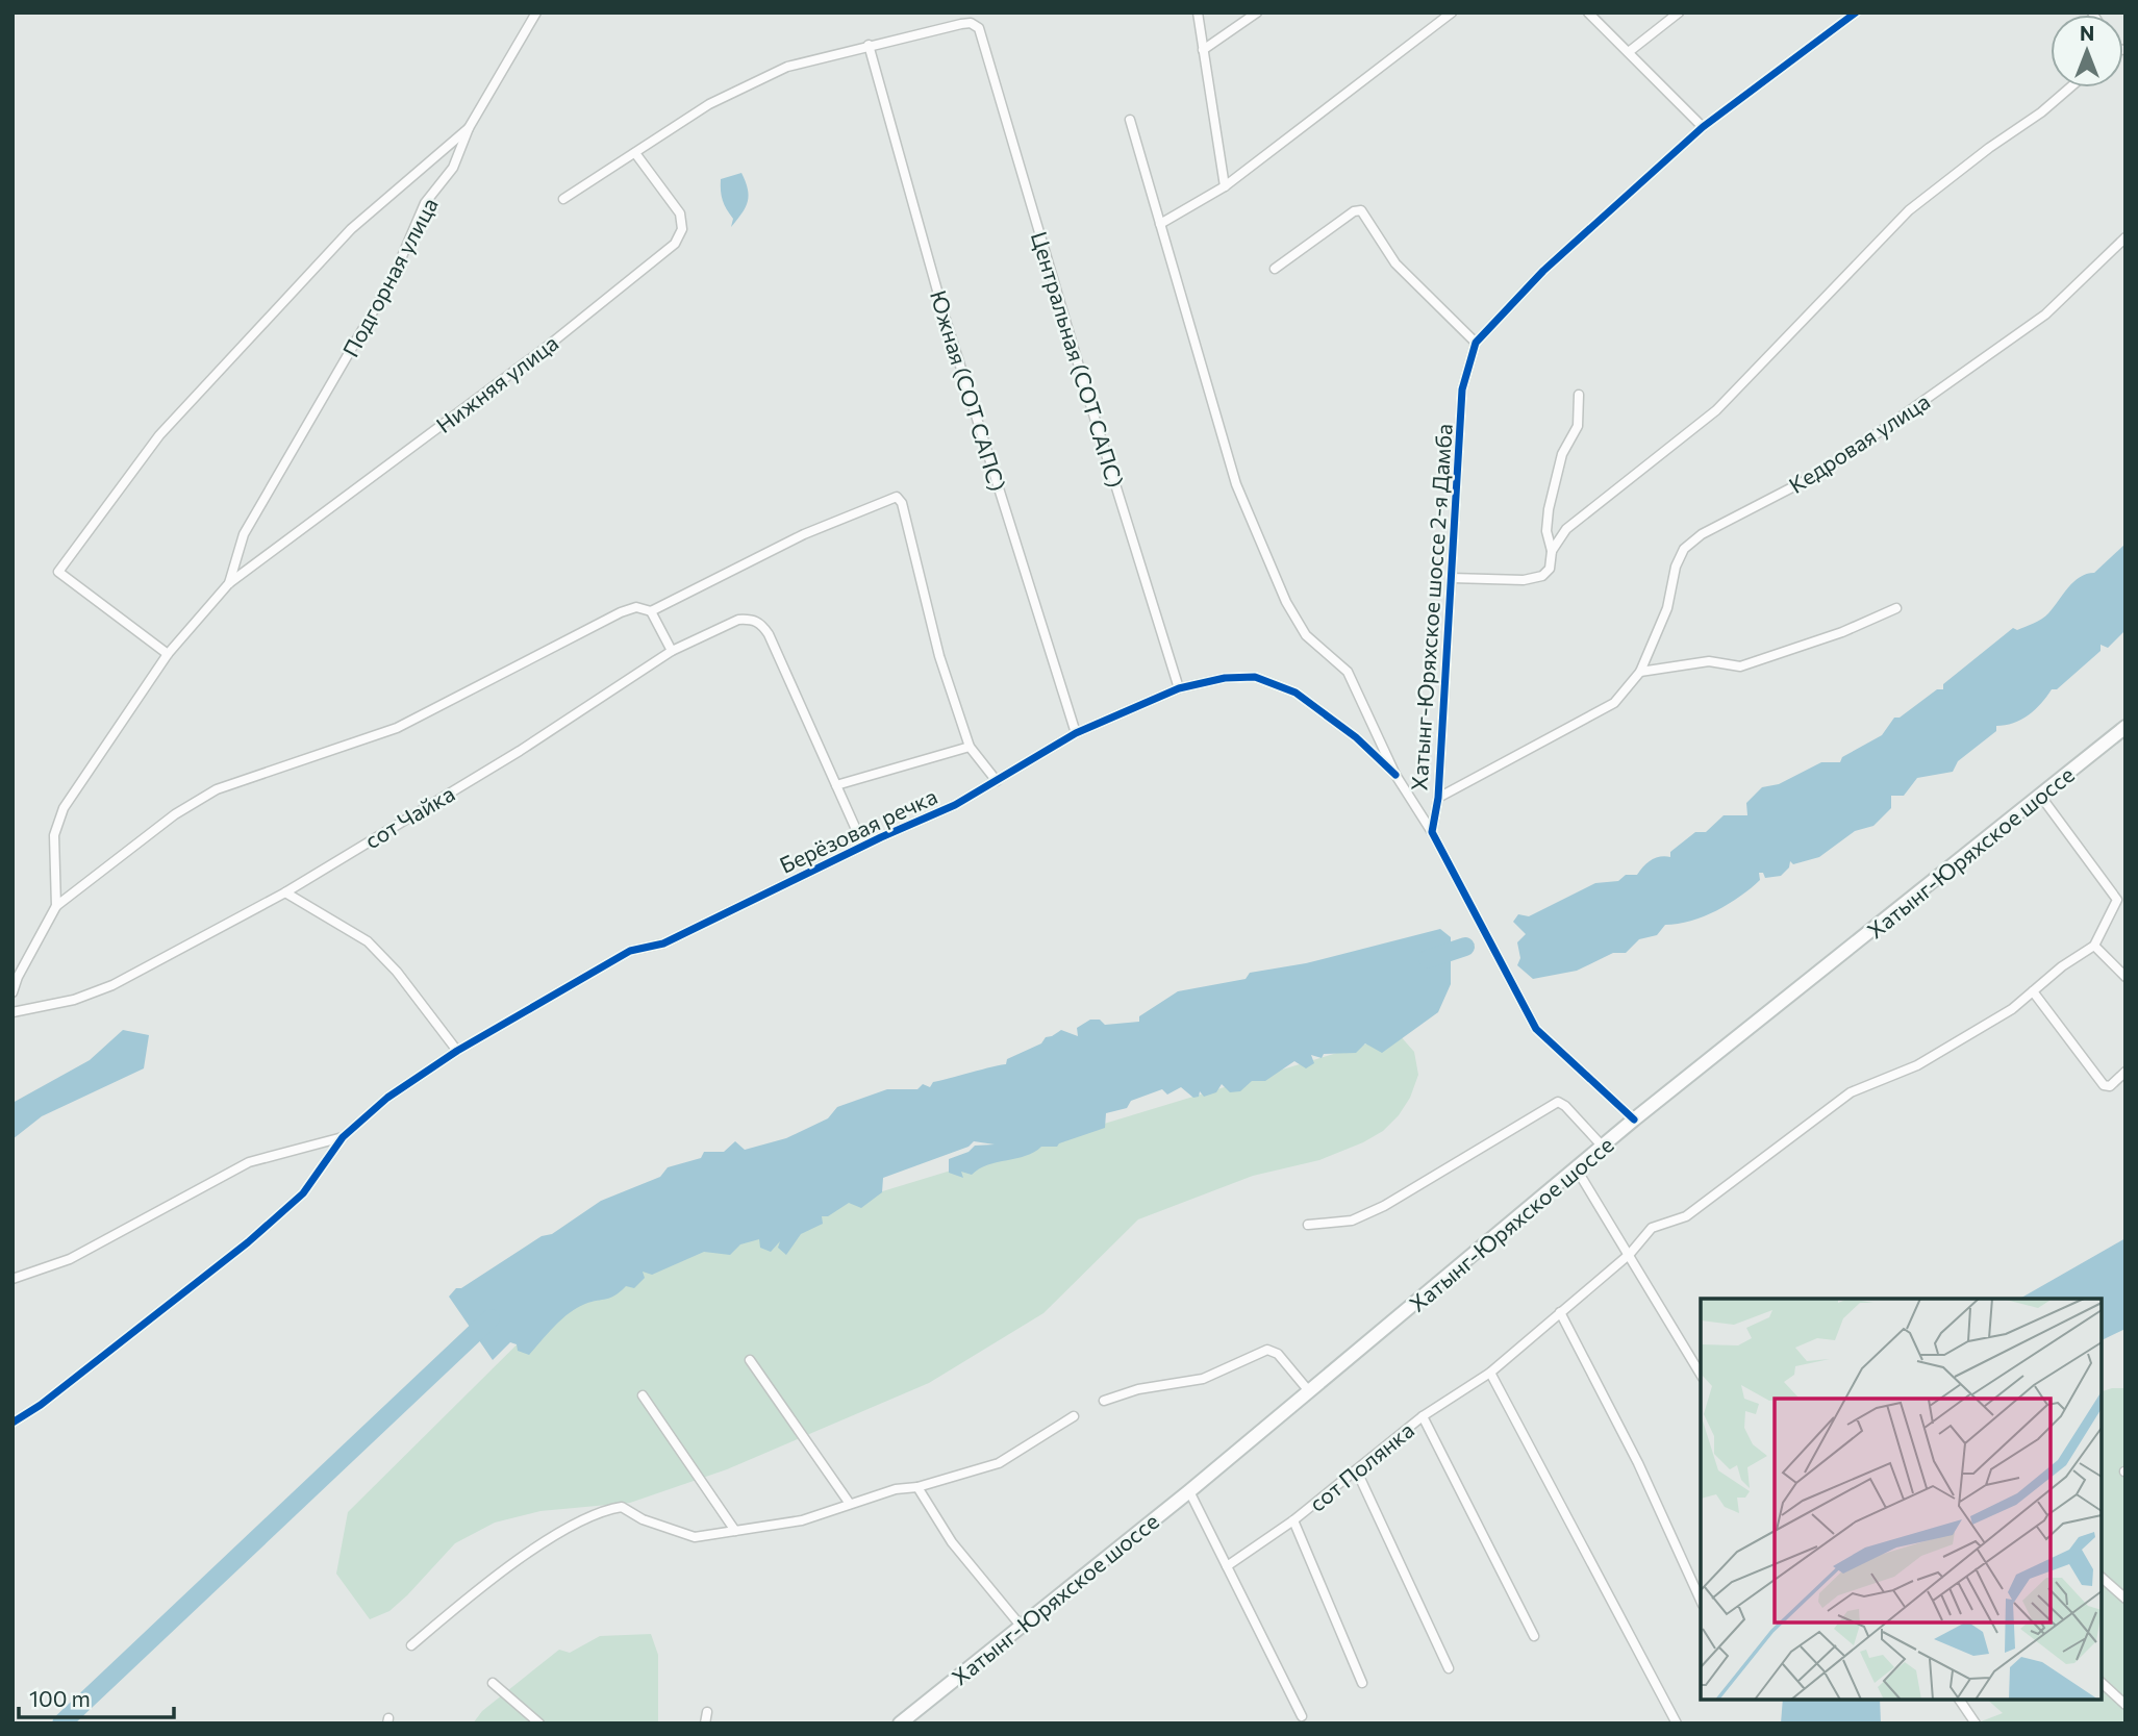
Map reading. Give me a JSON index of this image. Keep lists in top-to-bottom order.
{
  "streets": {
    "main road": ["Хатынг-Юряхское шоссе"],
    "street": [
      "Подгорная улица",
      "Центральная (СОТ САПС)",
      "Нижняя улица",
      "Южная (СОТ САПС)",
      "Кедровая улица",
      "Хатынг-Юряхское шоссе 2-я Дамба",
      "сот Чайка",
      "Берёзовая речка",
      "сот Полянка"
    ]
  },
  "crossings": [
    ["Подгорная улица", "Нижняя улица"],
    ["Центральная (СОТ САПС)", "Южная (СОТ САПС)"],
    ["Центральная (СОТ САПС)", "Берёзовая речка"],
    ["Южная (СОТ САПС)", "Берёзовая речка"],
    ["Кедровая улица", "Хатынг-Юряхское шоссе 2-я Дамба"]
  ],
  "scale_bar": "100 m",
  "north": "top"
}
